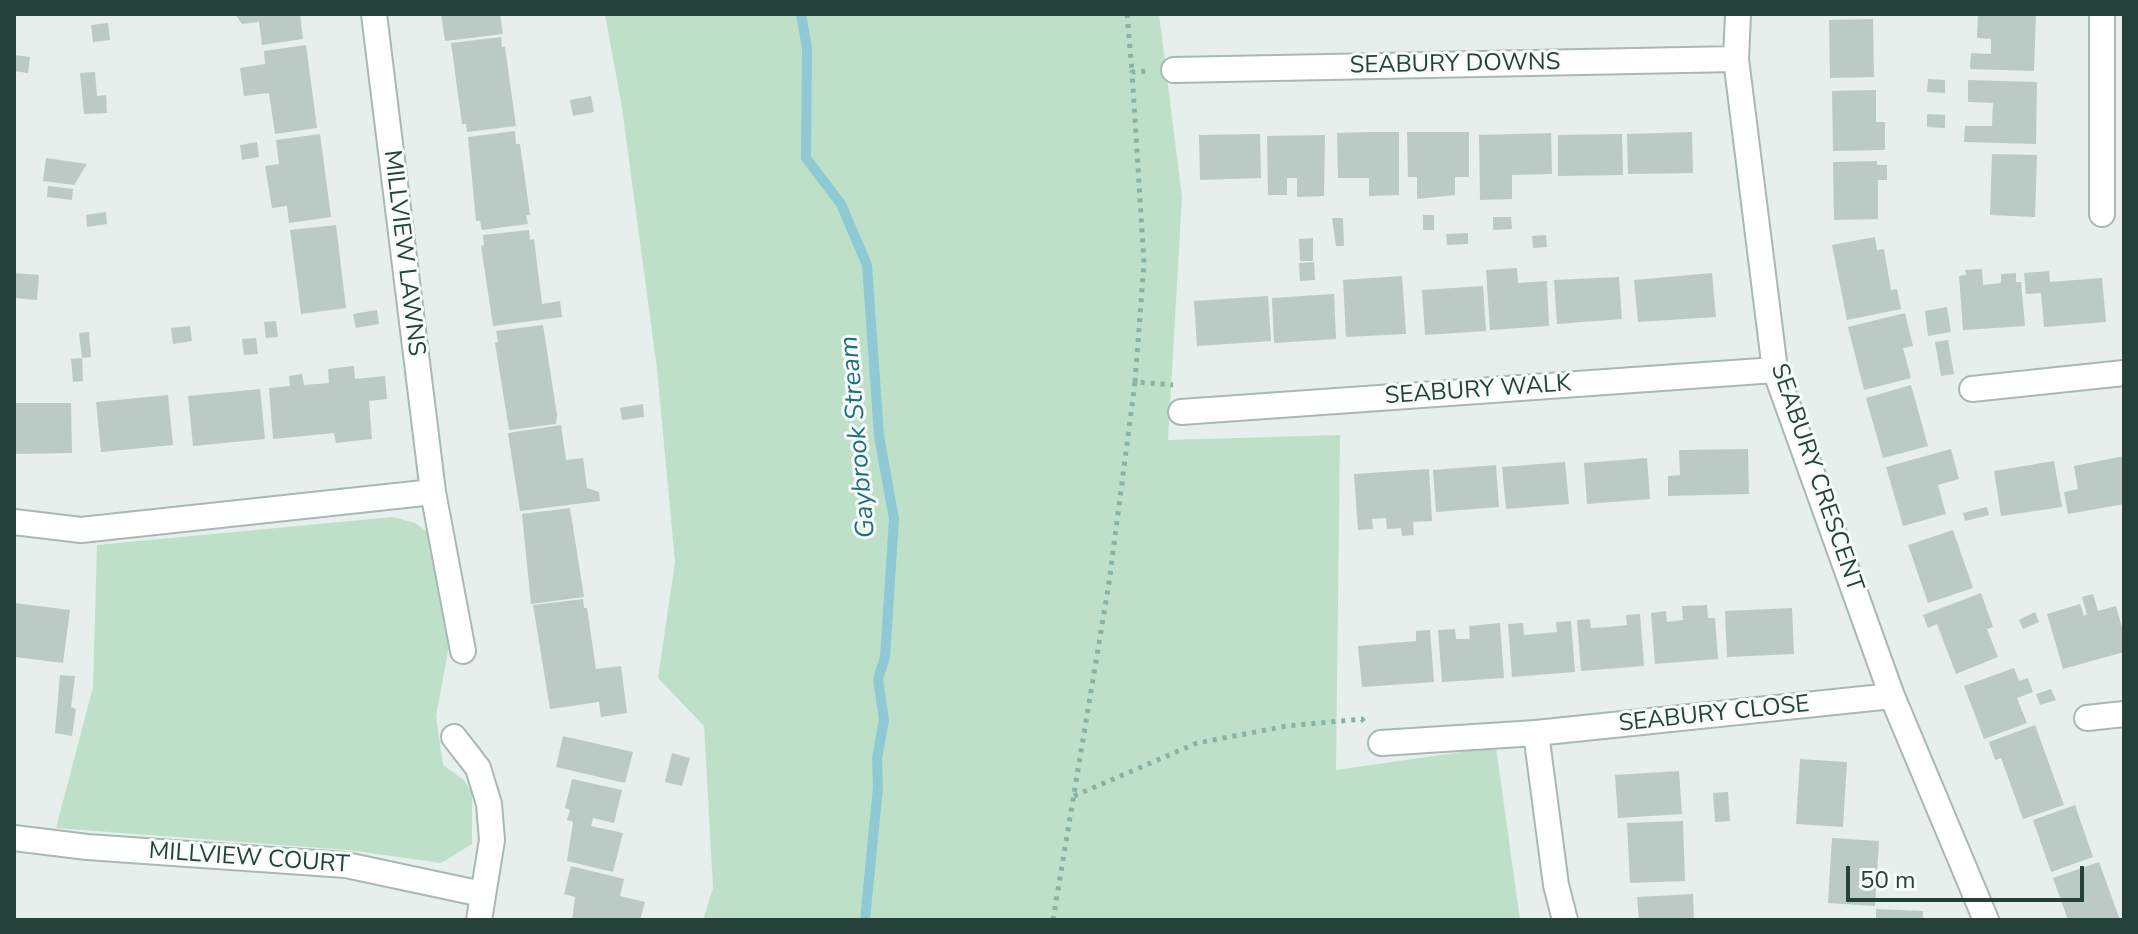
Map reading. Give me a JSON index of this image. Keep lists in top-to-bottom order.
{
  "streets": {
    "street": [
      "SEABURY DOWNS",
      "MILLVIEW LAWNS",
      "SEABURY WALK",
      "SEABURY CRESCENT",
      "SEABURY CLOSE",
      "MILLVIEW COURT"
    ]
  },
  "crossings": [
    ["SEABURY DOWNS", "SEABURY CRESCENT"],
    ["SEABURY WALK", "SEABURY CRESCENT"],
    ["SEABURY CRESCENT", "SEABURY CLOSE"]
  ],
  "water": ["Gaybrook Stream"],
  "scale_bar": "50 m"
}
